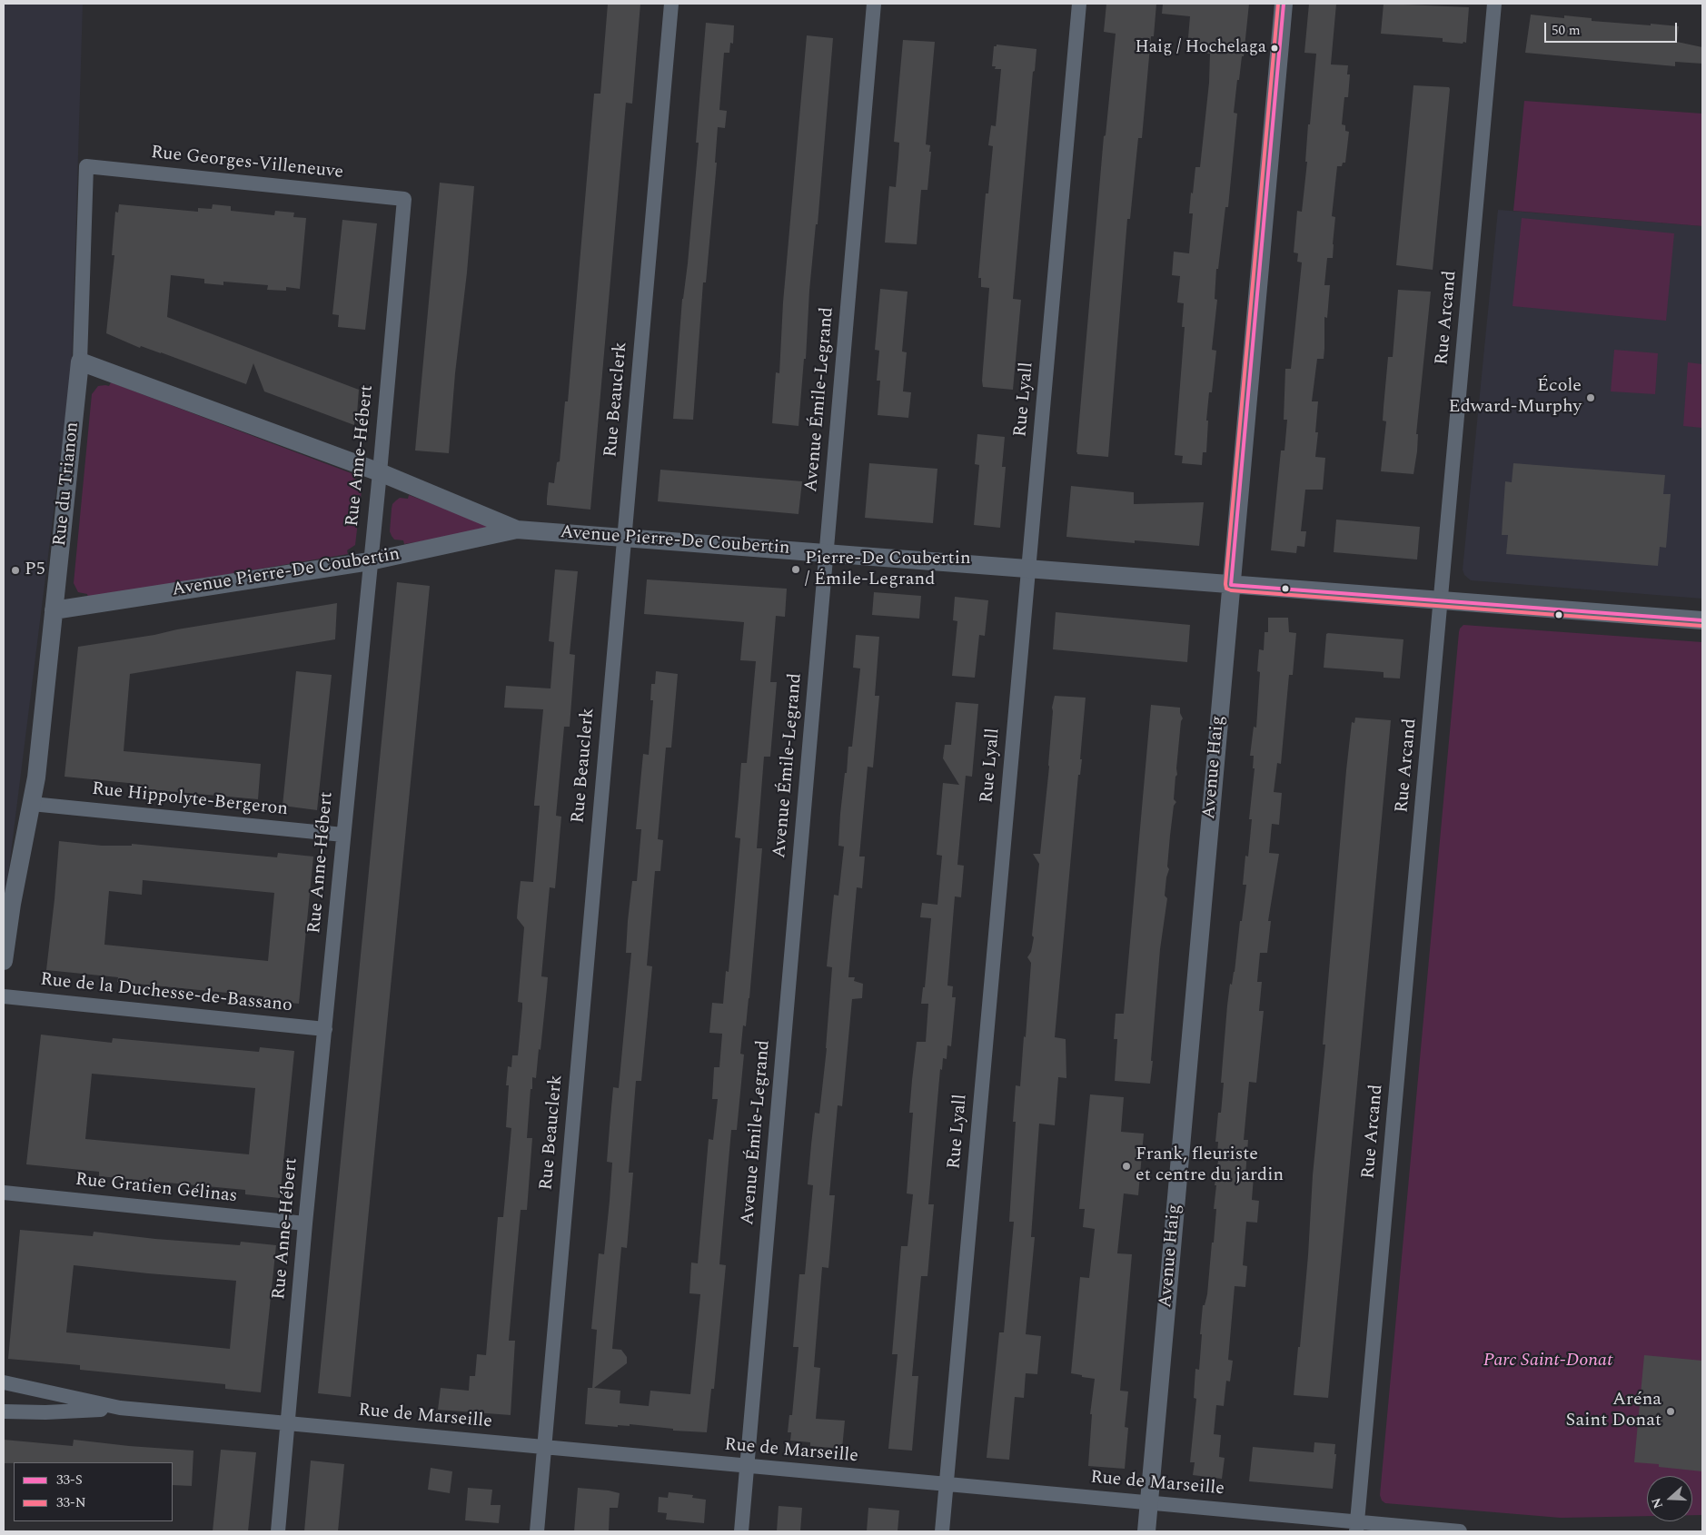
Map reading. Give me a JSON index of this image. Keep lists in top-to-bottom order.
{
  "streets": {
    "street": [
      "Rue Georges-Villeneuve",
      "Rue Arcand",
      "Rue Beauclerk",
      "Avenue Émile-Legrand",
      "Rue Lyall",
      "Rue Anne-Hébert",
      "Rue du Trianon",
      "Avenue Pierre-De Coubertin",
      "Avenue Haig",
      "Rue Hippolyte-Bergeron",
      "Rue de la Duchesse-de-Bassano",
      "Rue Gratien Gélinas",
      "Rue de Marseille"
    ]
  },
  "crossings": [
    ["Rue Georges-Villeneuve", "Rue Anne-Hébert"],
    ["Rue Georges-Villeneuve", "Rue du Trianon"],
    ["Rue Arcand", "Avenue Pierre-De Coubertin"],
    ["Rue Arcand", "Rue de Marseille"],
    ["Rue Beauclerk", "Avenue Pierre-De Coubertin"],
    ["Rue Beauclerk", "Rue de Marseille"],
    ["Avenue Émile-Legrand", "Avenue Pierre-De Coubertin"],
    ["Avenue Émile-Legrand", "Rue de Marseille"],
    ["Rue Lyall", "Avenue Pierre-De Coubertin"],
    ["Rue Lyall", "Rue de Marseille"],
    ["Rue Anne-Hébert", "Avenue Pierre-De Coubertin"],
    ["Rue Anne-Hébert", "Rue Hippolyte-Bergeron"],
    ["Rue Anne-Hébert", "Rue de la Duchesse-de-Bassano"],
    ["Rue Anne-Hébert", "Rue Gratien Gélinas"],
    ["Rue Anne-Hébert", "Rue de Marseille"],
    ["Rue du Trianon", "Avenue Pierre-De Coubertin"],
    ["Rue du Trianon", "Rue Hippolyte-Bergeron"],
    ["Avenue Pierre-De Coubertin", "Avenue Haig"],
    ["Avenue Haig", "Rue de Marseille"]
  ],
  "parks": ["Parc Saint-Donat"],
  "places": [
    "Haig / Hochelaga",
    "École Edward-Murphy",
    "Pierre-De Coubertin / Émile-Legrand",
    "P5",
    "Frank, fleuriste et centre du jardin",
    "Aréna Saint Donat"
  ],
  "lines": ["transit line 33-S", "transit line 33-N"],
  "legend": ["33-S", "33-N"],
  "scale_bar": "50 m",
  "north": "left"
}
